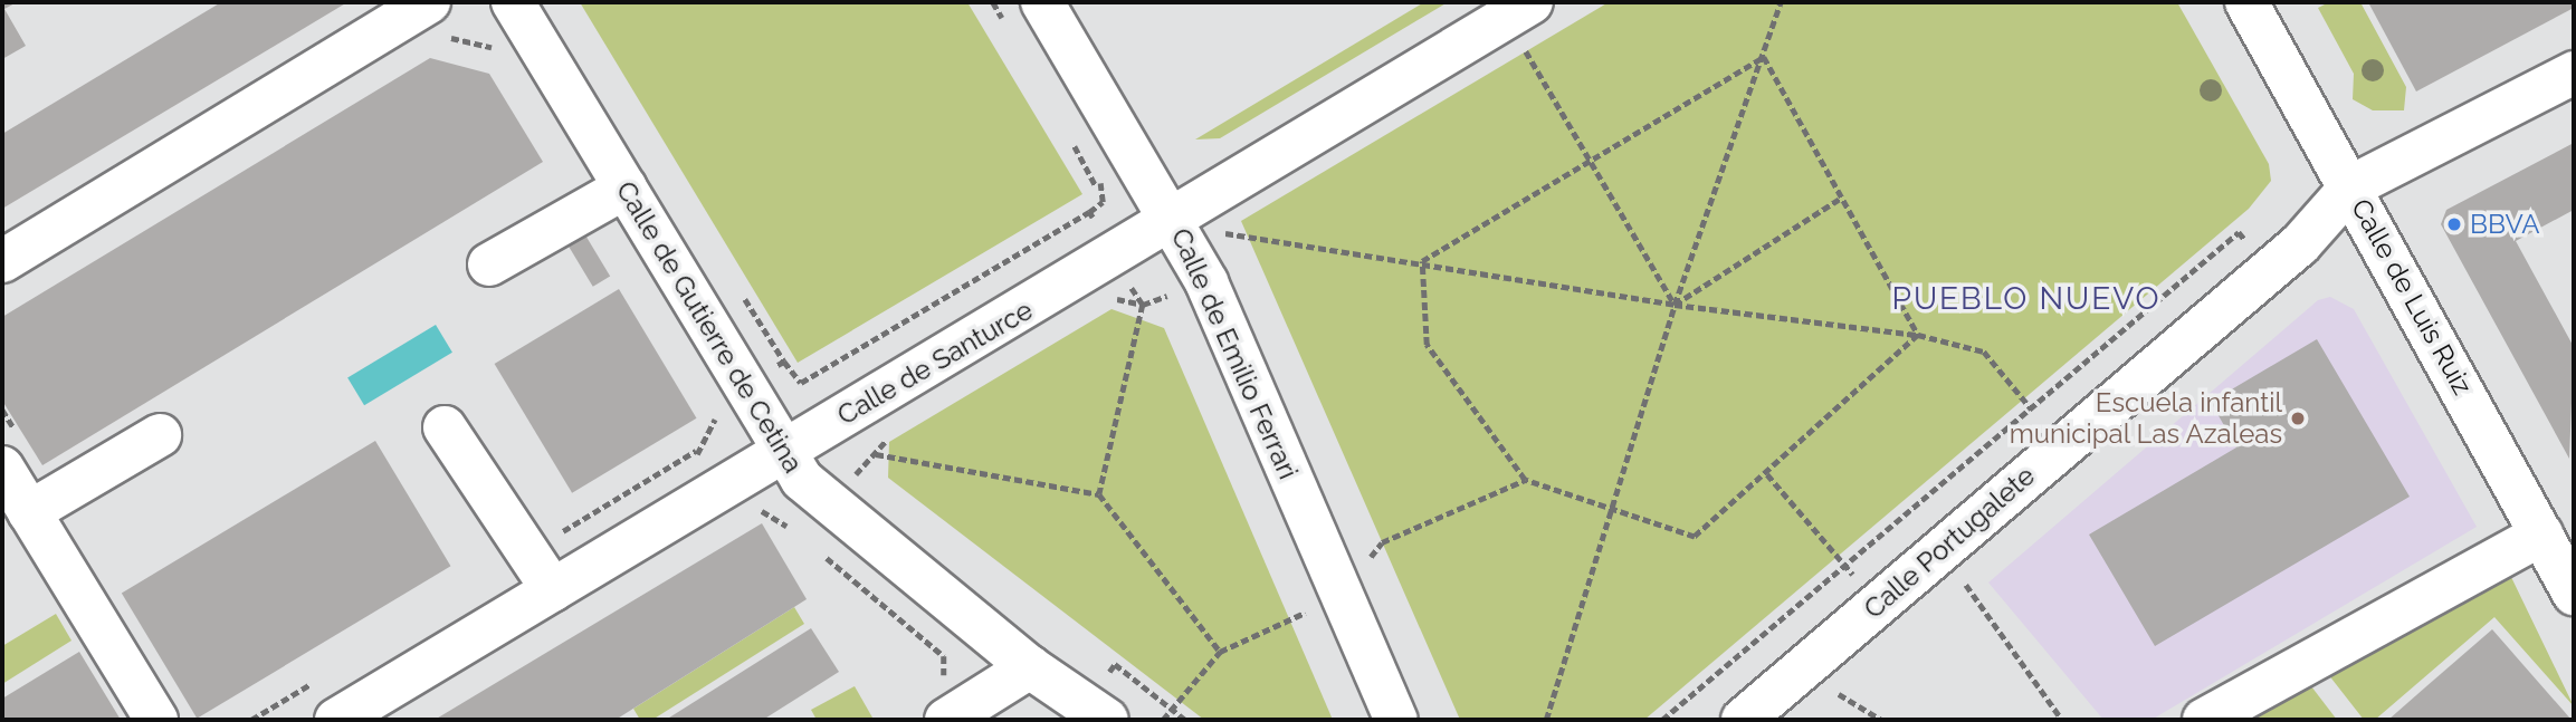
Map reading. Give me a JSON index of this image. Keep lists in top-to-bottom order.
{
  "streets": {
    "street": [
      "Calle de Luis Ruiz",
      "Calle de Gutierre de Cetina",
      "Calle de Emilio Ferrari",
      "Calle de Santurce",
      "Calle Portugalete"
    ]
  },
  "crossings": [
    ["Calle de Luis Ruiz", "Calle Portugalete"],
    ["Calle de Gutierre de Cetina", "Calle de Santurce"],
    ["Calle de Emilio Ferrari", "Calle de Santurce"]
  ],
  "districts": ["PUEBLO NUEVO"],
  "places": ["BBVA", "Escuela infantil municipal Las Azaleas"]
}
